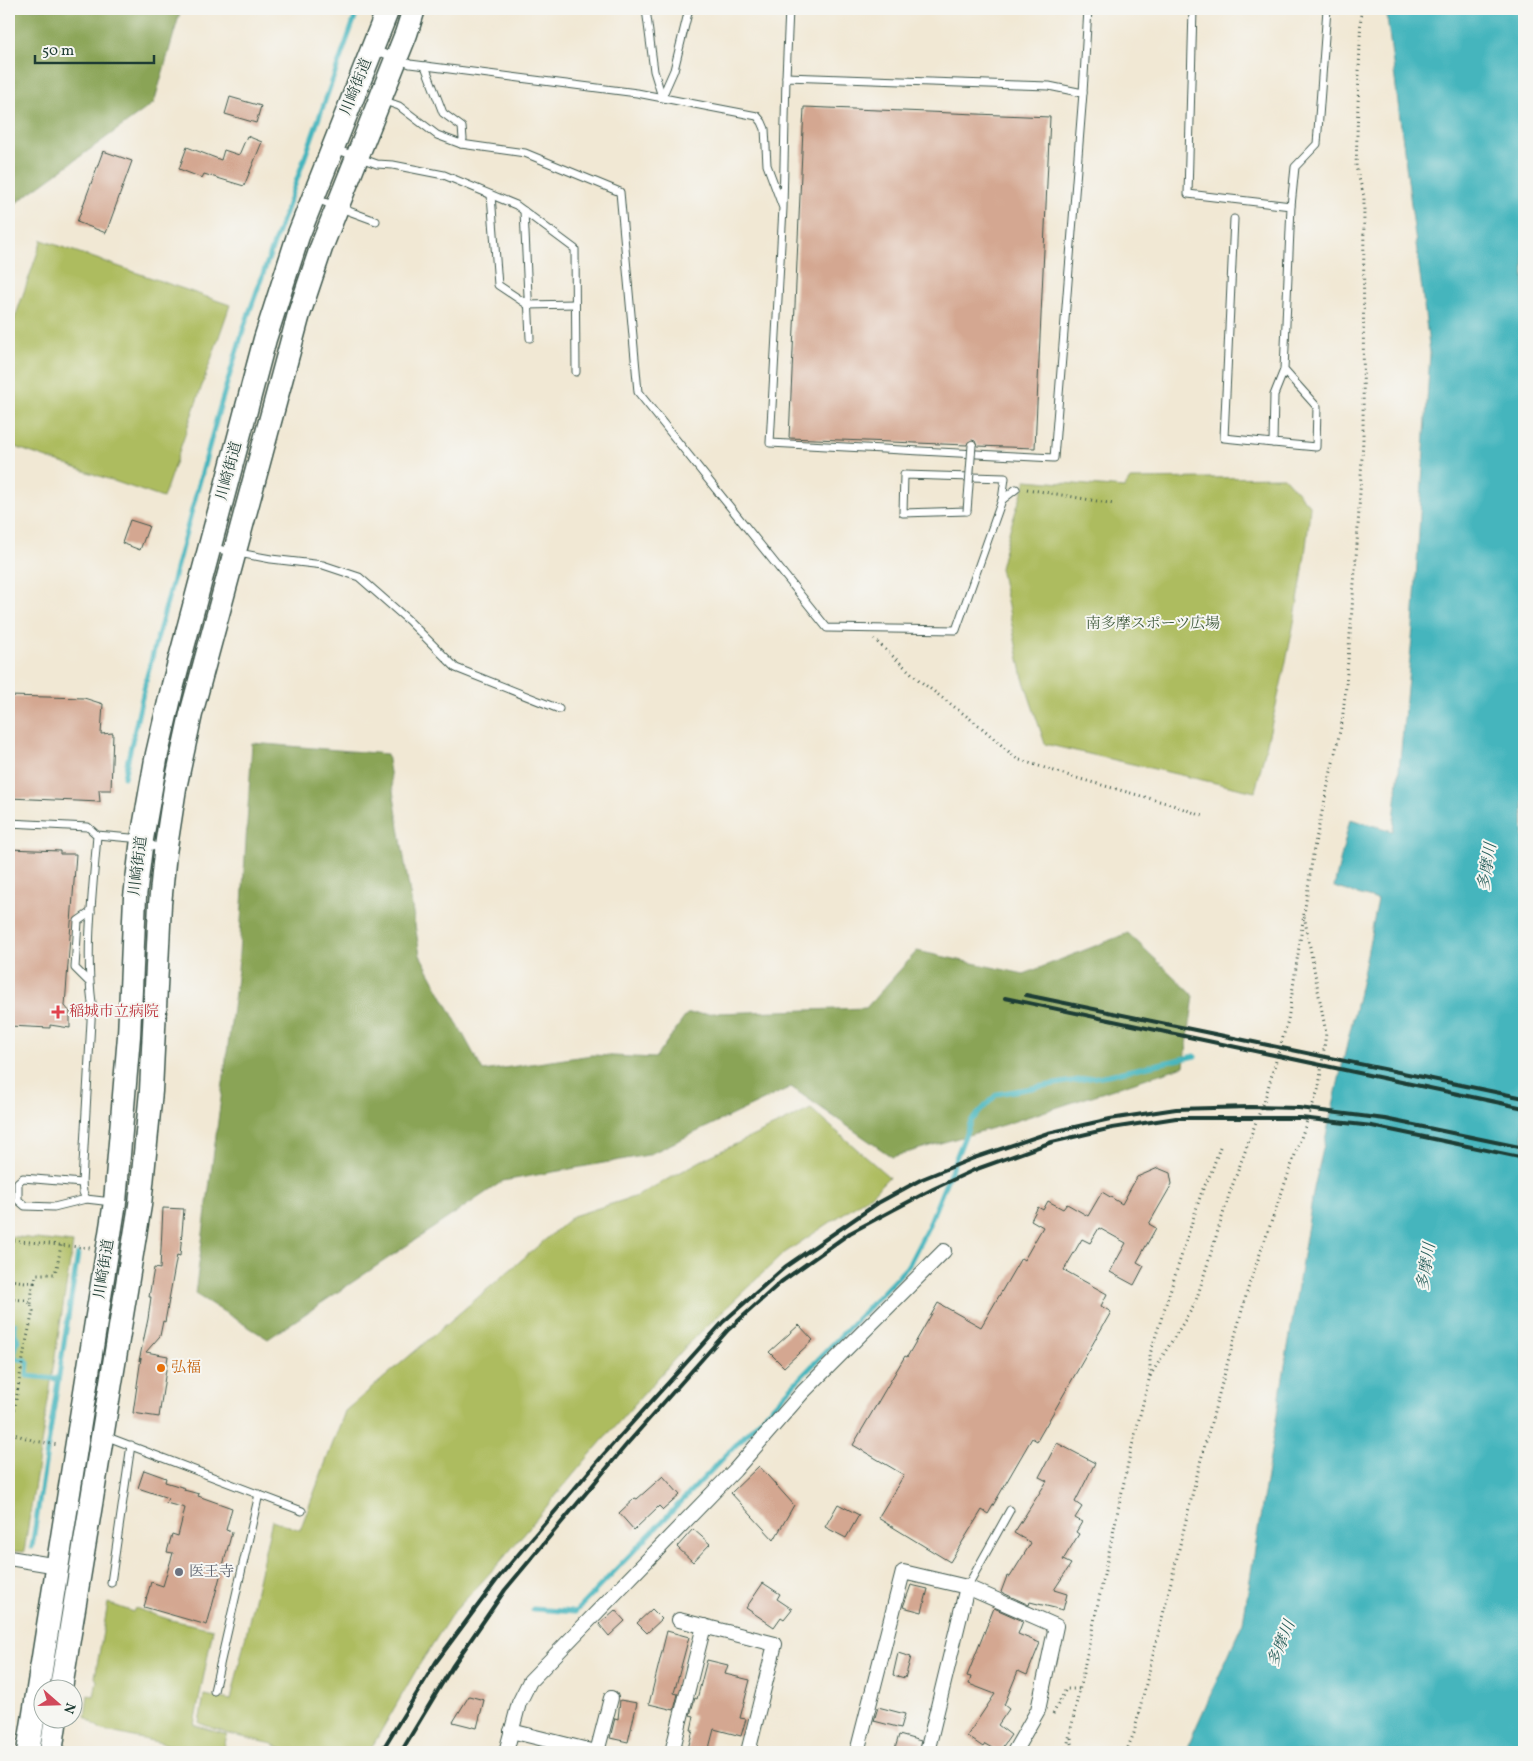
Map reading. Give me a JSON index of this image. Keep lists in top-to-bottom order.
{
  "streets": {
    "main road": ["川崎街道"]
  },
  "water": ["多摩川"],
  "parks": ["南多摩スポーツ広場"],
  "places": {
    "health": ["稲城市立病院"],
    "other": ["弘福", "医王寺"]
  },
  "scale_bar": "50 m",
  "north": "right"
}
